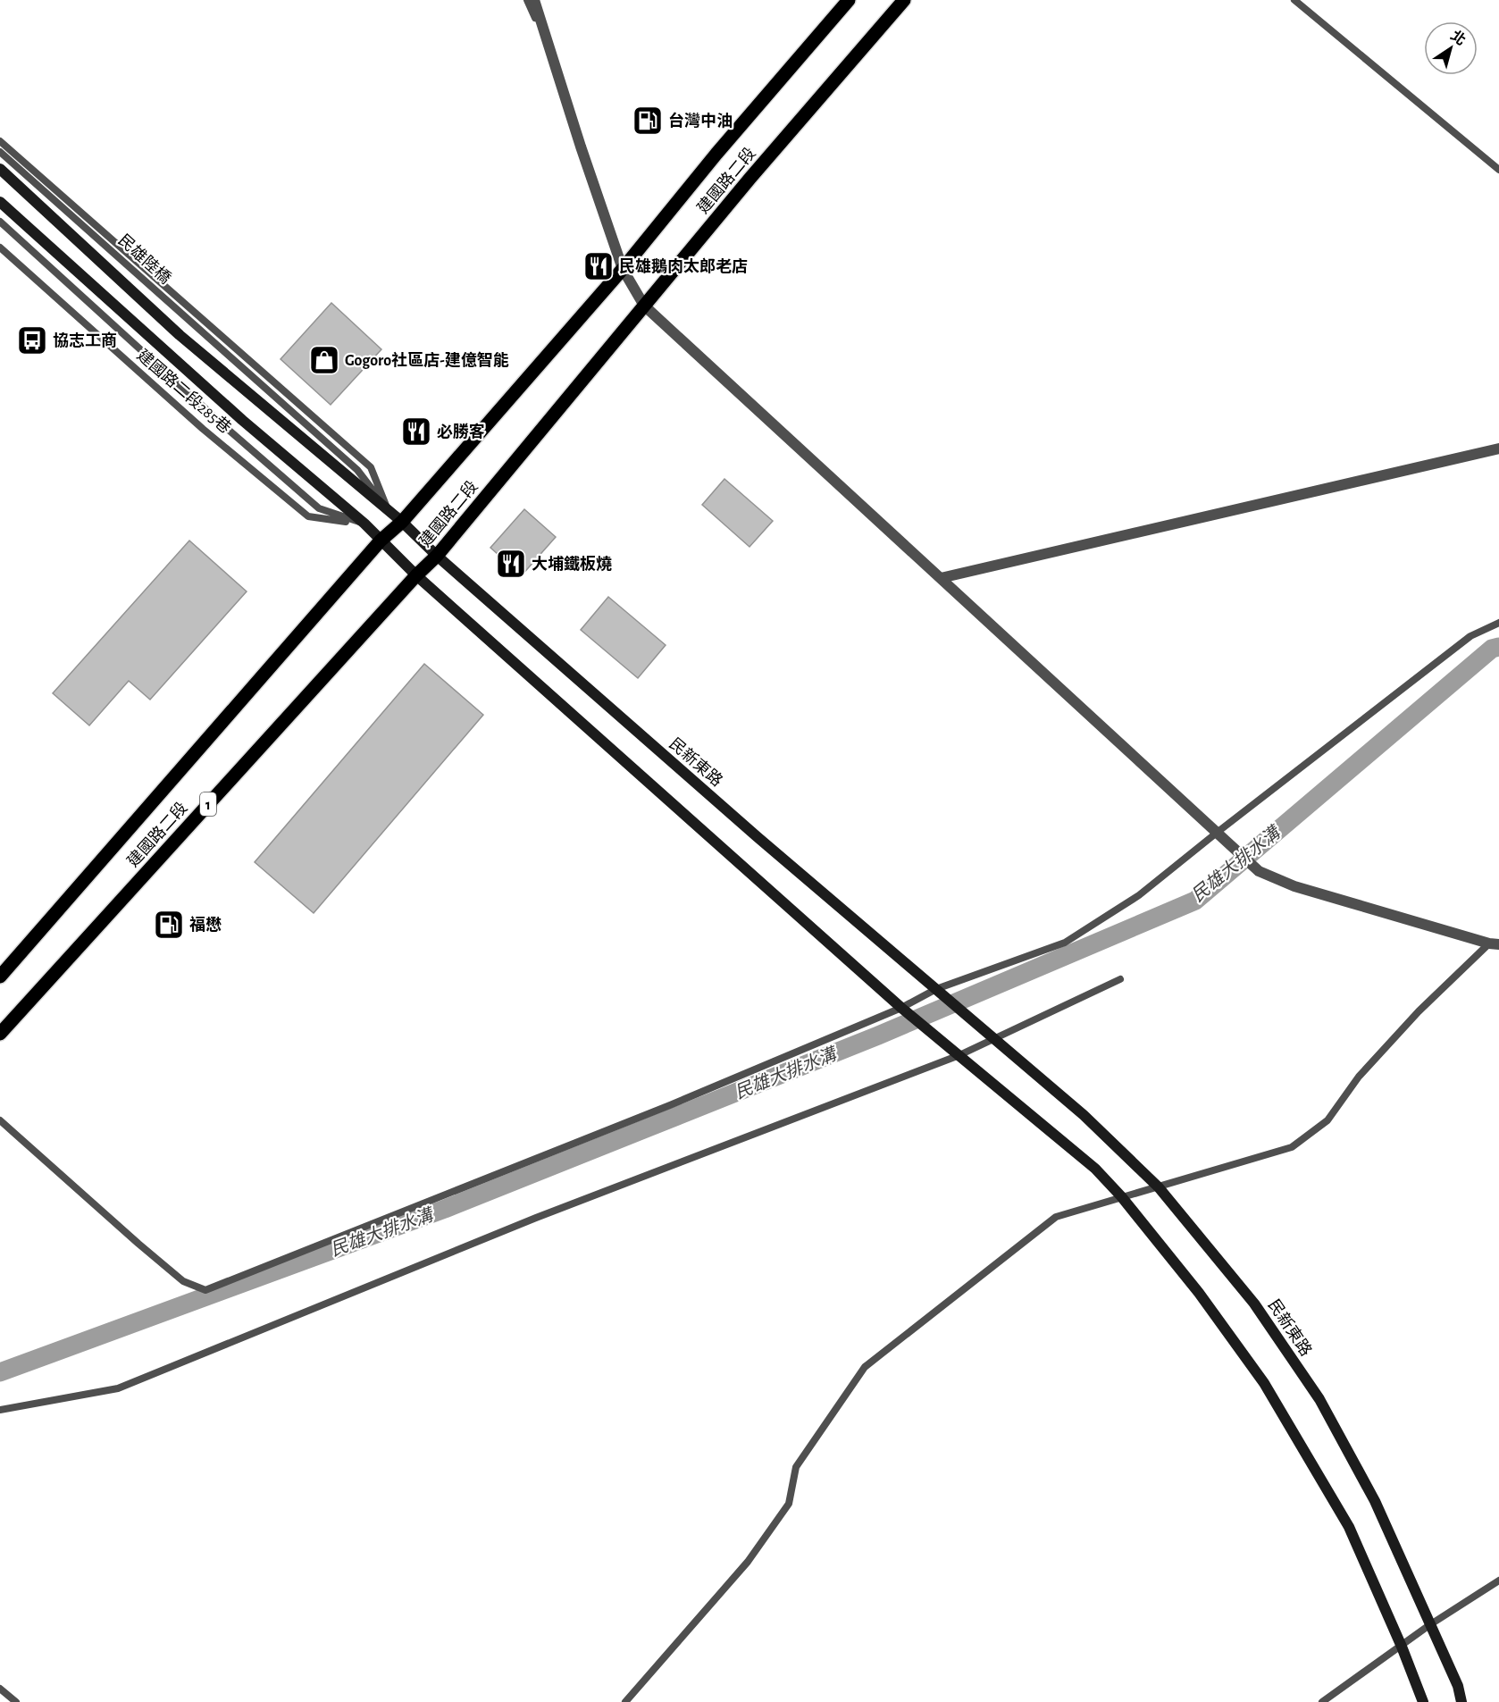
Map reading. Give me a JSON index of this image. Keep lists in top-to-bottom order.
{
  "streets": {
    "main road": [
      "建國路二段",
      "民雄陸橋",
      "民新東路",
      "1"
    ],
    "lane": ["建國路二段285巷"]
  },
  "crossings": [
    ["建國路二段", "民新東路"],
    ["民雄陸橋", "民新東路"]
  ],
  "water": ["民雄大排水溝"],
  "places": {
    "fuel station": ["台灣中油", "福懋"],
    "restaurant": ["民雄鵝肉太郎老店", "必勝客", "大埔鐵板燒"],
    "bus stop": ["協志工商"],
    "shop": ["Gogoro社區店-建億智能"]
  },
  "north": "top right"
}
